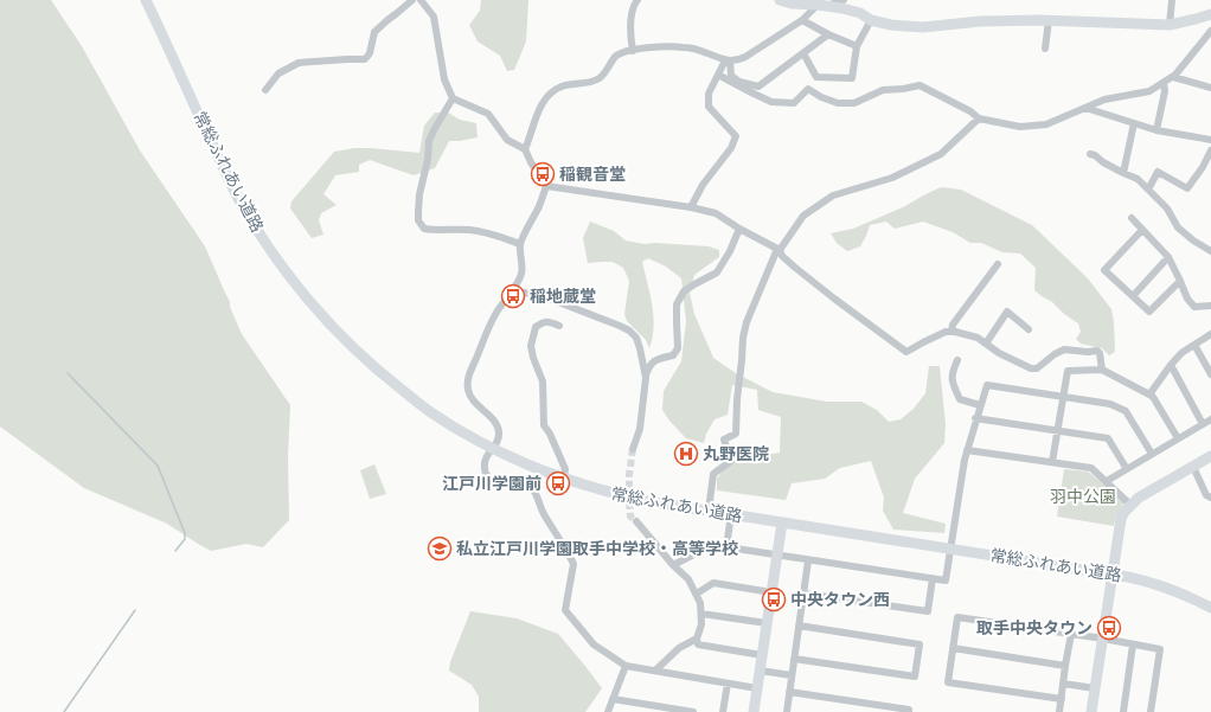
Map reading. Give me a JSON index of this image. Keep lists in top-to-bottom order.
{
  "streets": {
    "street": ["常総ふれあい道路"]
  },
  "parks": ["羽中公園"],
  "places": {
    "bus stop": [
      "稲観音堂",
      "稲地蔵堂",
      "江戸川学園前",
      "中央タウン西",
      "取手中央タウン"
    ],
    "hospital": ["丸野医院"],
    "school or university": ["私立江戸川学園取手中学校・高等学校"]
  }
}
